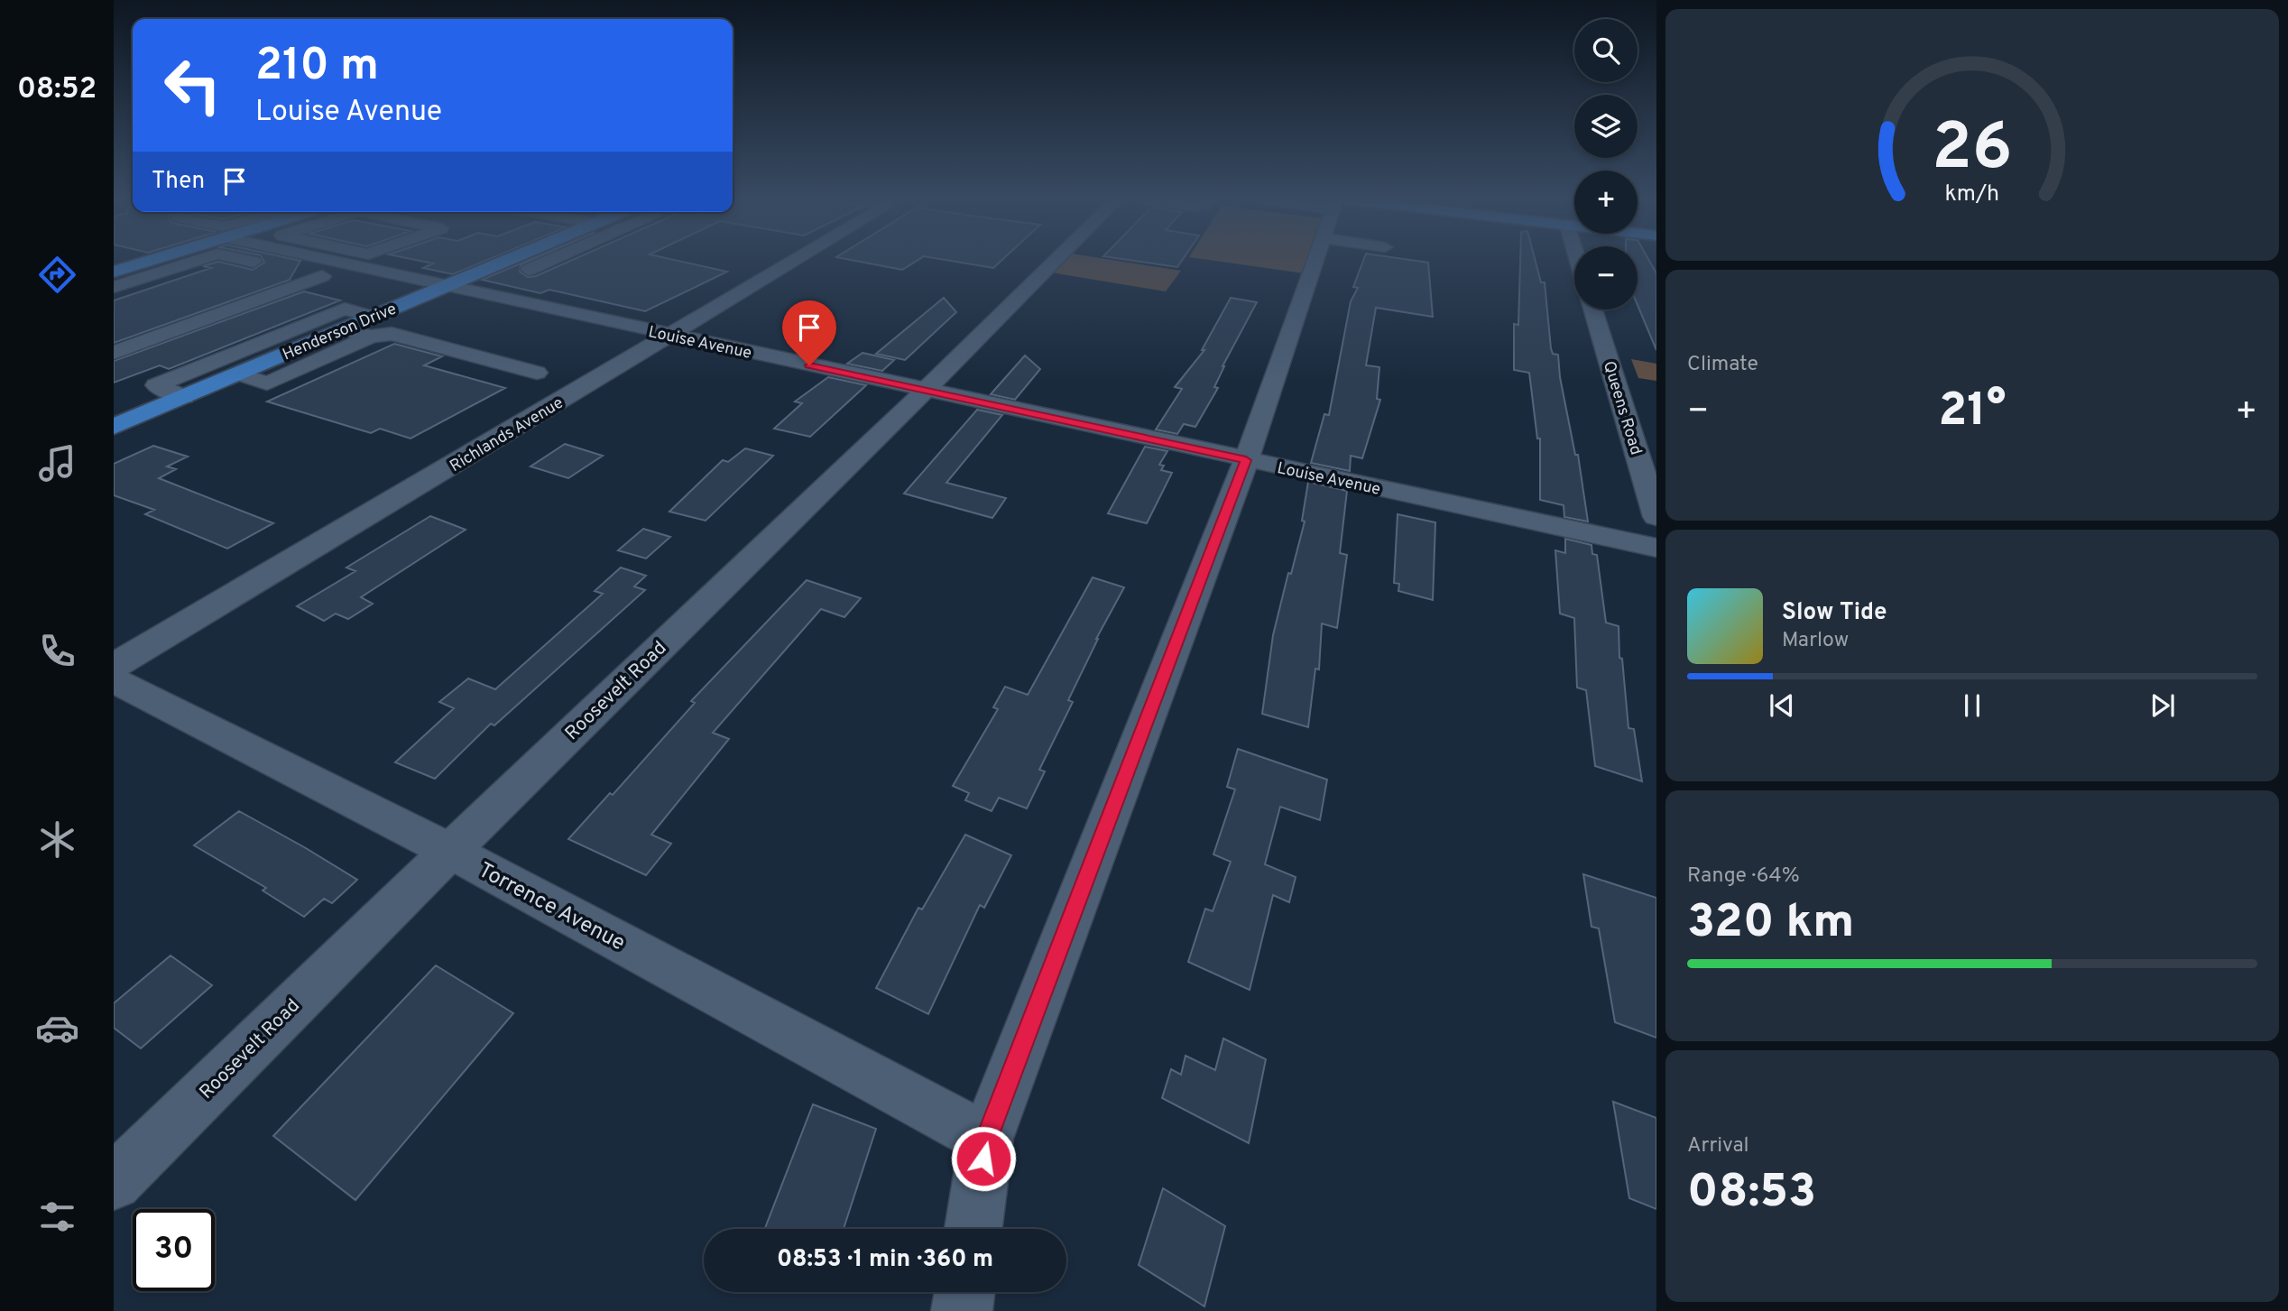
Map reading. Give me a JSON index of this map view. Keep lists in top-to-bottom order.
{
  "streets": {
    "main road": ["Henderson Drive"],
    "street": [
      "Louise Avenue",
      "Queens Road",
      "Richlands Avenue",
      "Roosevelt Road",
      "Torrence Avenue"
    ]
  },
  "crossings": [
    ["Henderson Drive", "Louise Avenue"],
    ["Louise Avenue", "Richlands Avenue"],
    ["Louise Avenue", "Roosevelt Road"],
    ["Roosevelt Road", "Torrence Avenue"]
  ],
  "page": {
    "tabs": "08:52",
    "map_buttons": ["+", "−"],
    "turn": ["210 m", "Louise Avenue"],
    "then": "Then",
    "tile": [
      "Climate",
      ["Range · 64%", "320 km"],
      ["Arrival", "08:53"]
    ],
    "heat": ["−", "21°", "+"],
    "song": ["Slow Tide", "Marlow"],
    "limit": "30",
    "trip": "08:53 · 1 min · 360 m",
    "gauge": ["26", "km/h"]
  }
}
